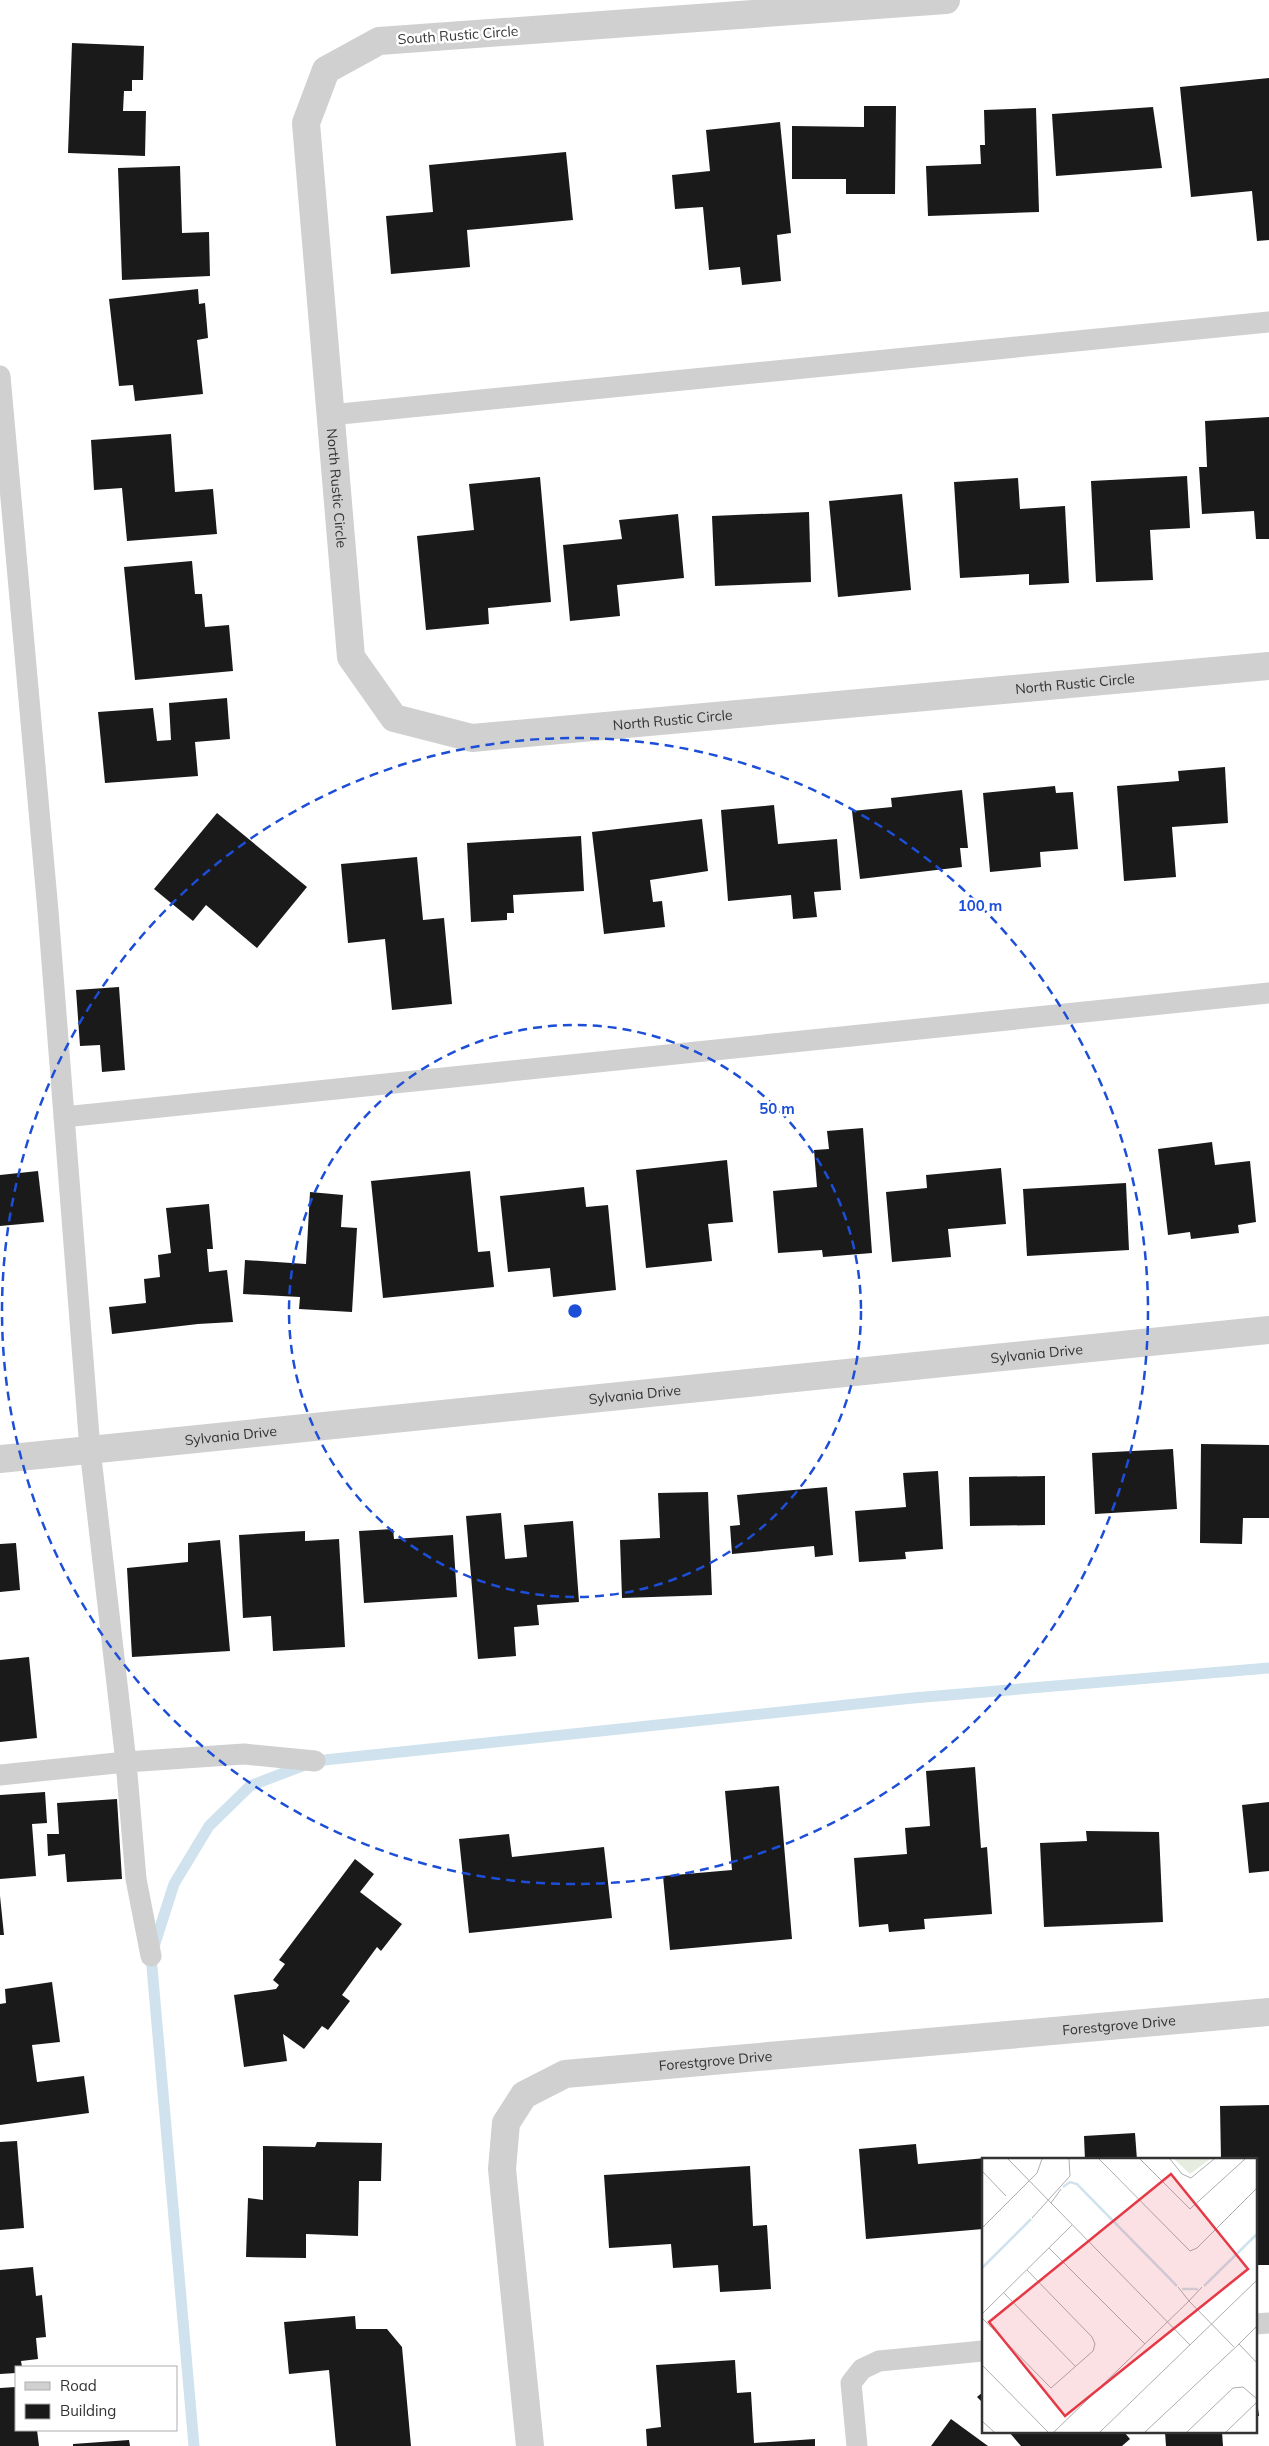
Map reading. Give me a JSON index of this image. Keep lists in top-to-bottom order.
{
  "streets": {
    "street": [
      "South Rustic Circle",
      "North Rustic Circle",
      "Sylvania Drive",
      "Forestgrove Drive"
    ]
  },
  "crossings": [
    ["South Rustic Circle", "North Rustic Circle"]
  ],
  "legend": ["Road", "Building"],
  "rings": ["100 m", "50 m"]
}
